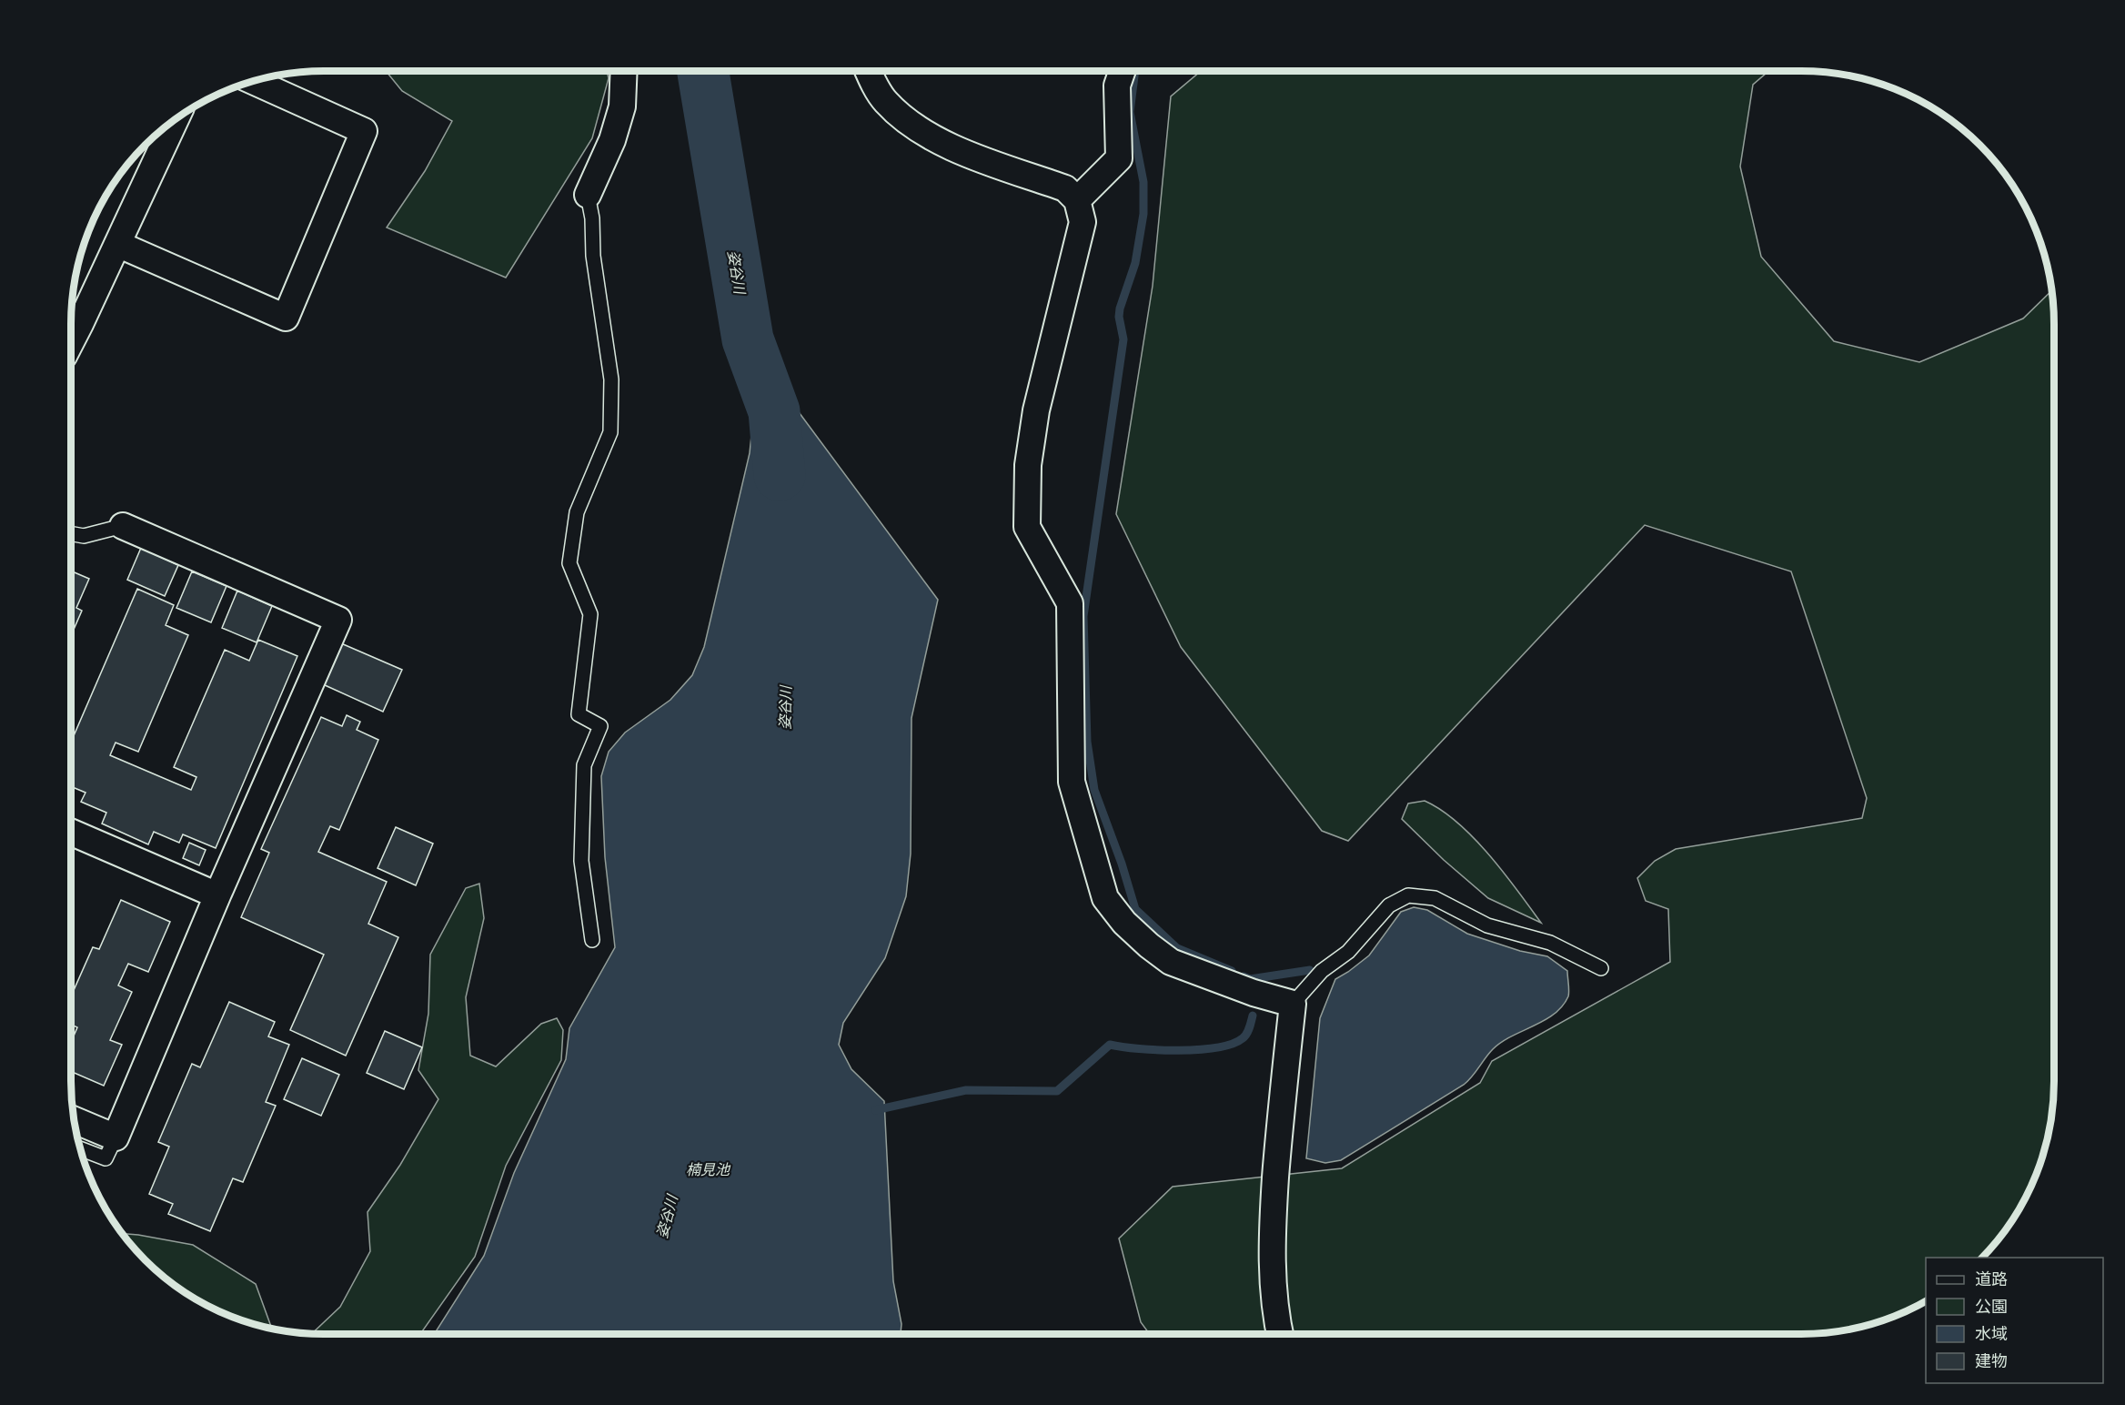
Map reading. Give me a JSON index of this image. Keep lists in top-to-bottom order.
{
  "water": ["姿谷川", "楠見池"],
  "legend": [
    "道路",
    "公園",
    "水域",
    "建物"
  ]
}
